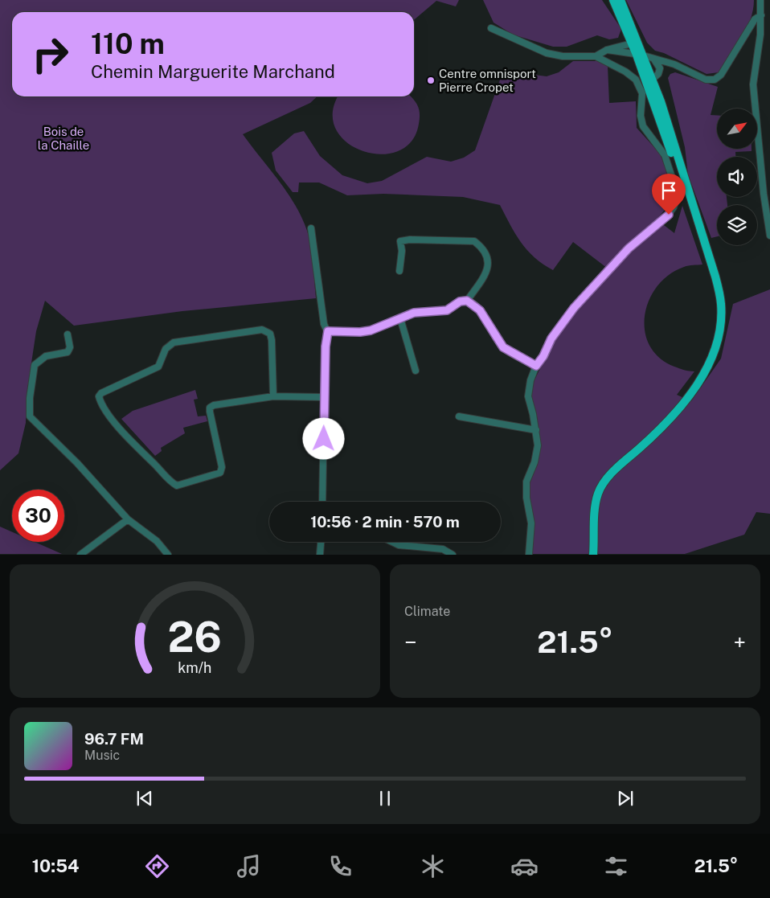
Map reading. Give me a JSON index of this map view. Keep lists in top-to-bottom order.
{
  "parks": ["Bois de la Chaille"],
  "places": ["Centre omnisport Pierre Cropet"],
  "north": "top right",
  "page": {
    "turn": ["110 m", "Chemin Marguerite Marchand"],
    "limit": "30",
    "trip": "10:56 · 2 min · 570 m",
    "tile": "Climate",
    "heat": ["−", "21.5°", "+"],
    "song": ["96.7 FM", "Music"],
    "tabs": ["10:54", "21.5°"],
    "gauge": ["26", "km/h"]
  }
}
